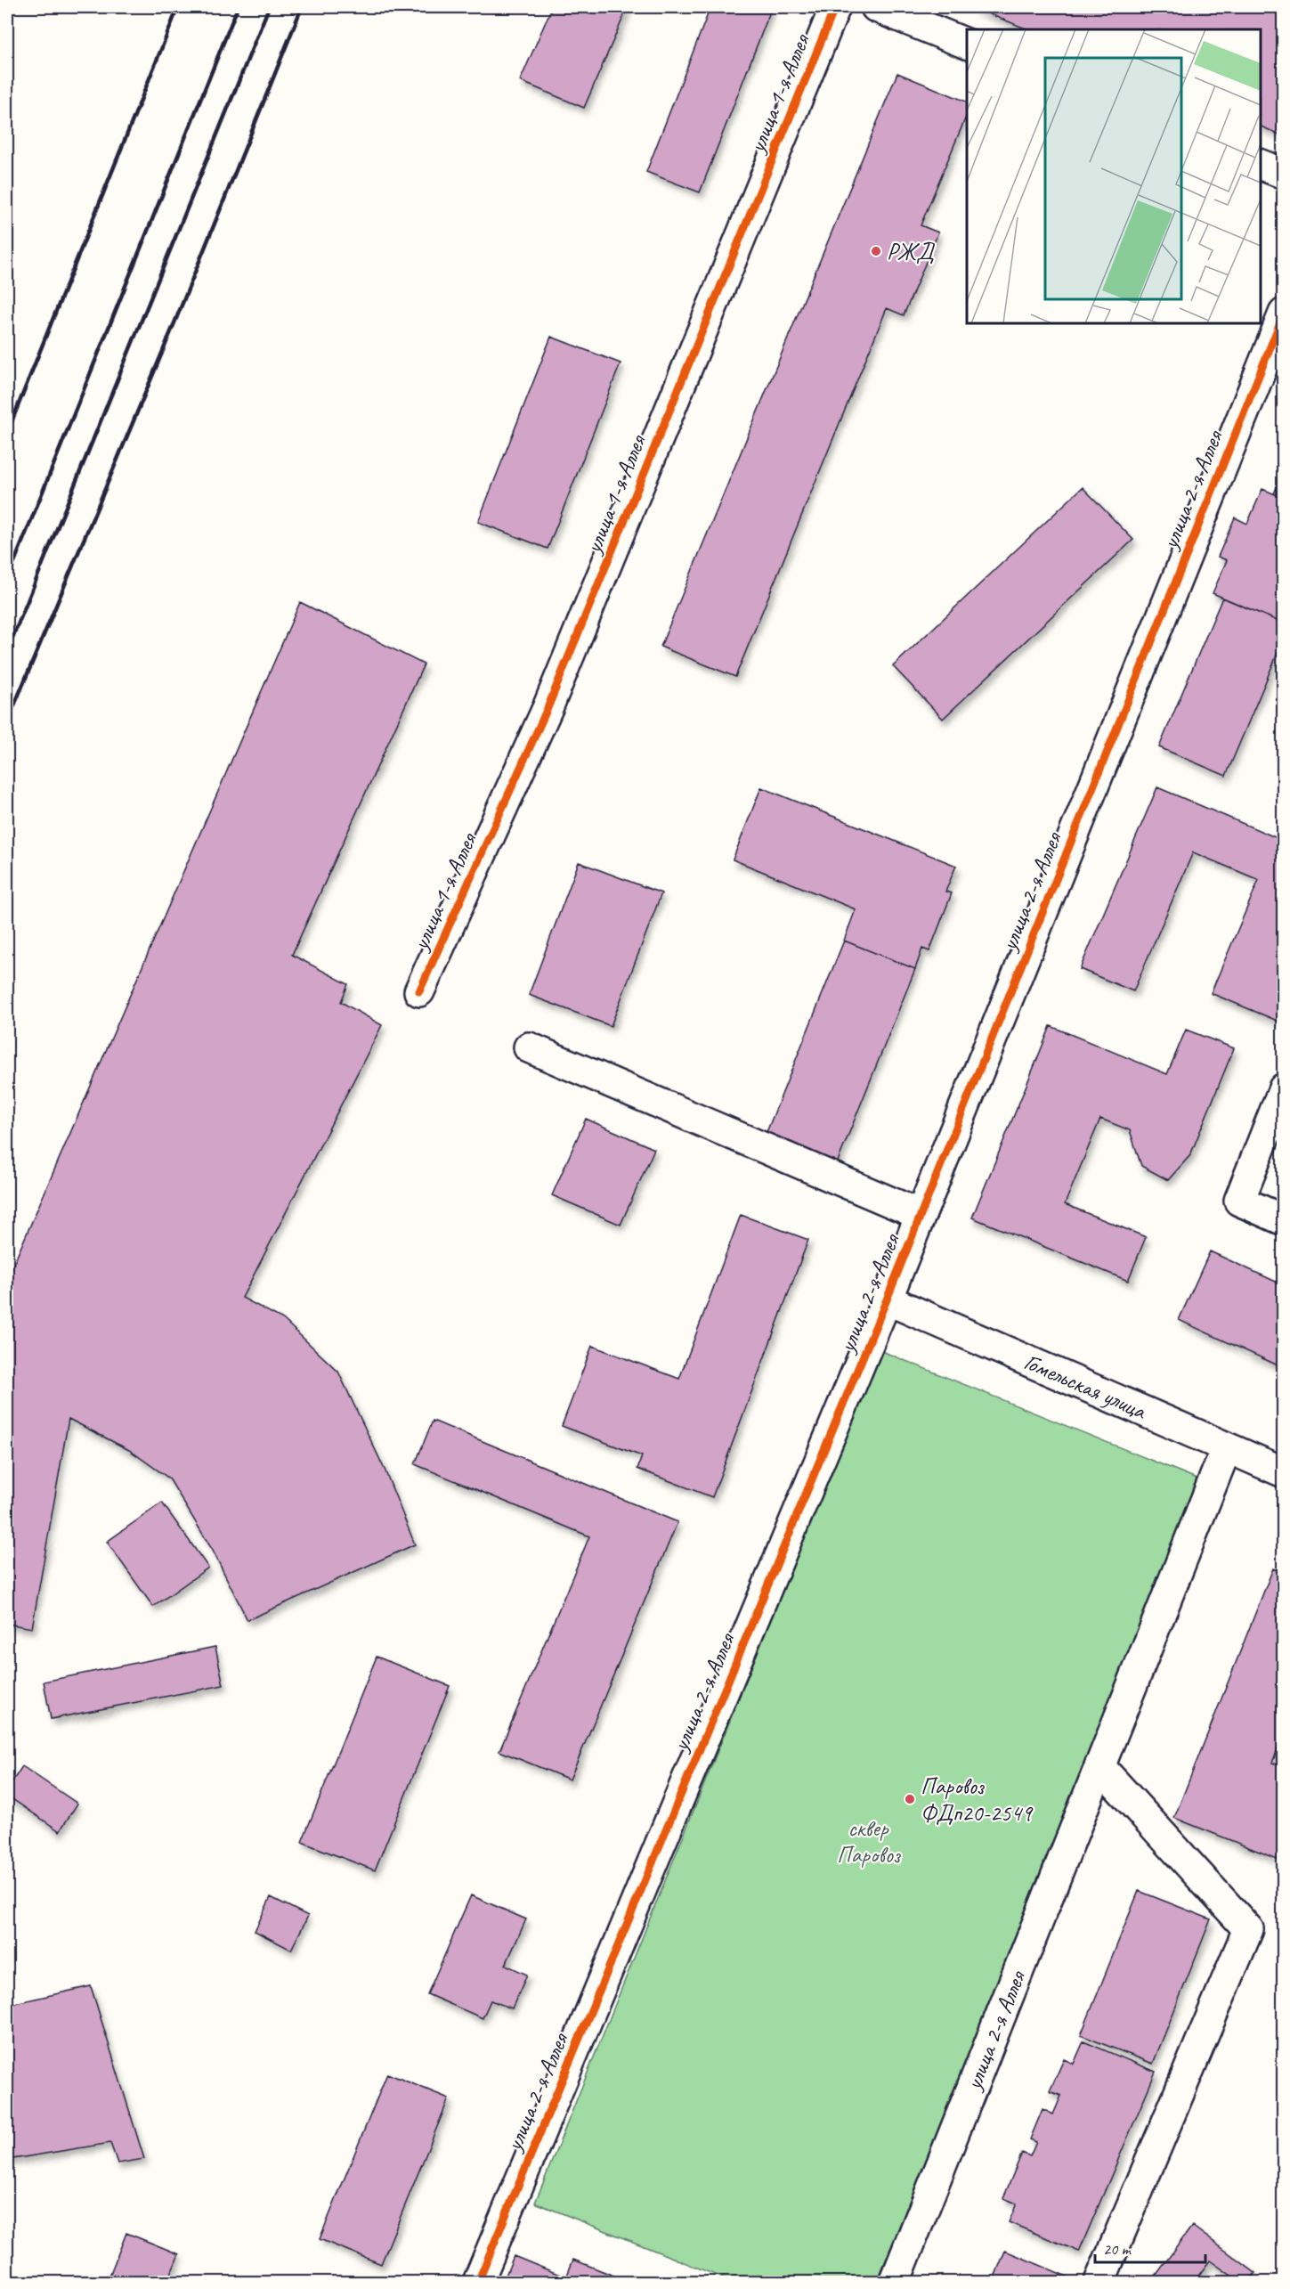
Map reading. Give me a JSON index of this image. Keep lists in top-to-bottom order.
{
  "streets": {
    "street": ["улица 1-я Аллея", "улица 2-я Аллея", "Гомельская улица"]
  },
  "crossings": [
    ["улица 2-я Аллея", "Гомельская улица"]
  ],
  "parks": ["сквер Паровоз"],
  "places": ["РЖД", "Паровоз ФДп20-2549"],
  "scale_bar": "20 m"
}
